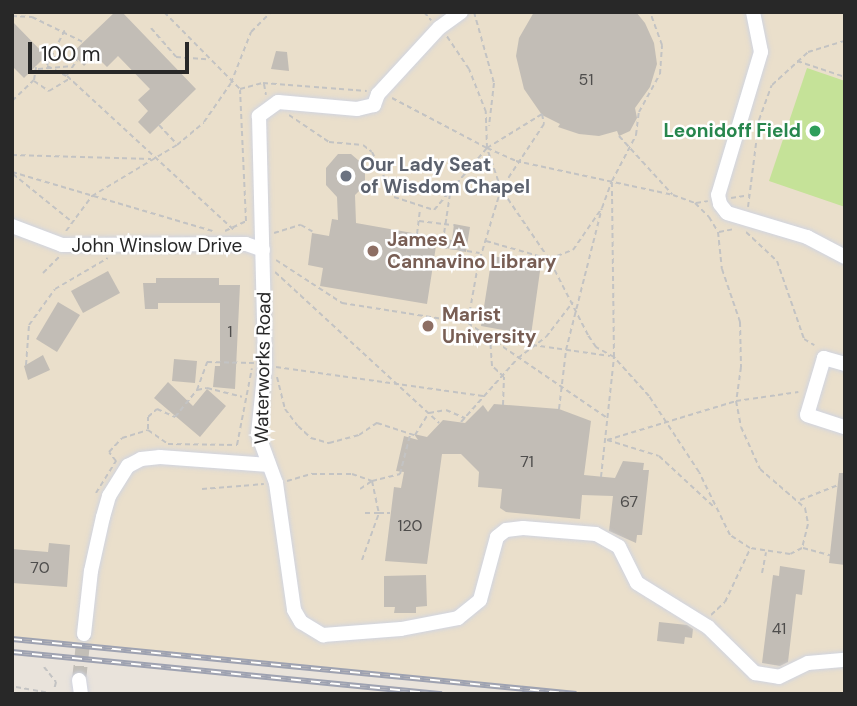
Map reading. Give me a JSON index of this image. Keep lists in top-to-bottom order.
{
  "streets": {
    "lane": ["John Winslow Drive", "Waterworks Road"]
  },
  "crossings": [
    ["John Winslow Drive", "Waterworks Road"]
  ],
  "places": [
    "Leonidoff Field",
    "Our Lady Seat of Wisdom Chapel",
    "James A Cannavino Library",
    "Marist University"
  ],
  "house_numbers": [
    "51",
    "1",
    "71",
    "67",
    "120",
    "70",
    "41"
  ],
  "scale_bar": "100 m"
}
